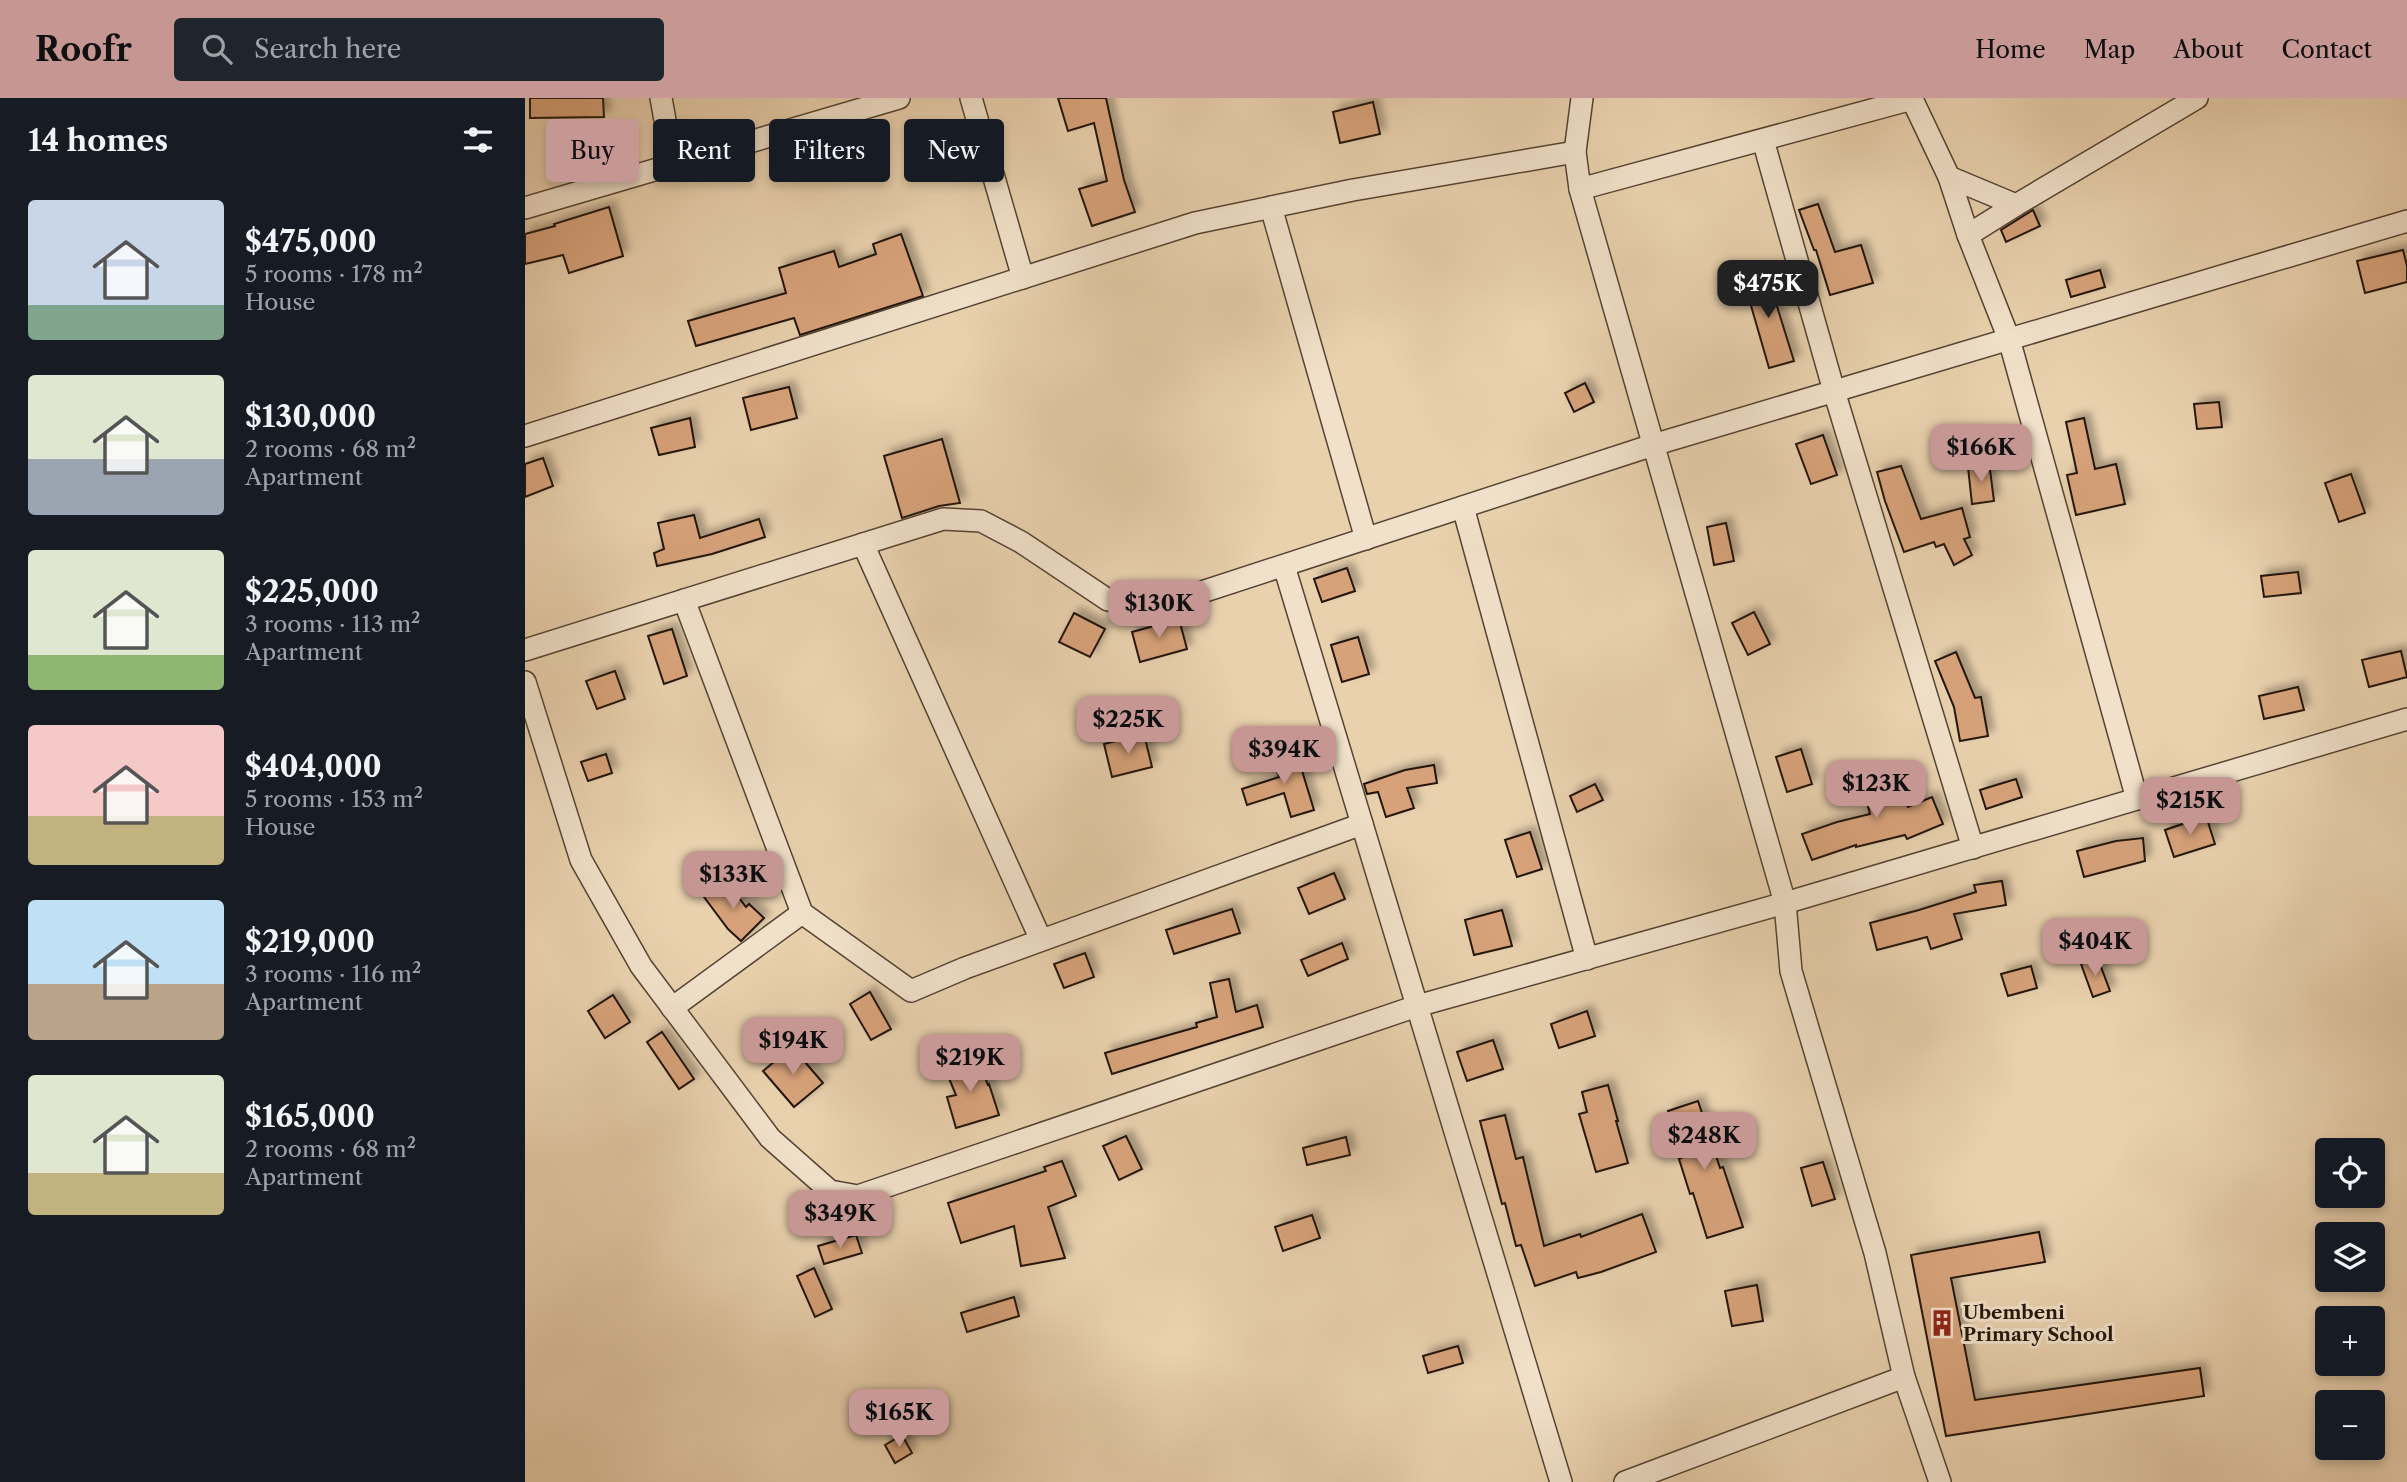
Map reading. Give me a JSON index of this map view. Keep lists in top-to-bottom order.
{
  "places": {
    "building": ["Ubembeni Primary School"]
  },
  "page": {
    "header": "Roofr",
    "search": "Search here",
    "nav": [
      "Home",
      "Map",
      "About",
      "Contact"
    ],
    "heading": "14 homes",
    "chip": [
      "Buy",
      "Rent",
      "Filters",
      "New"
    ],
    "list": [
      {
        "name": "$475,000",
        "note": "5 rooms · 178 m² · House"
      },
      {
        "name": "$130,000",
        "note": "2 rooms · 68 m² · Apartment"
      },
      {
        "name": "$225,000",
        "note": "3 rooms · 113 m² · Apartment"
      },
      {
        "name": "$404,000",
        "note": "5 rooms · 153 m² · House"
      },
      {
        "name": "$219,000",
        "note": "3 rooms · 116 m² · Apartment"
      },
      {
        "name": "$165,000",
        "note": "2 rooms · 68 m² · Apartment"
      }
    ],
    "price": [
      "$475K",
      "$166K",
      "$130K",
      "$225K",
      "$394K",
      "$123K",
      "$215K",
      "$133K",
      "$404K",
      "$194K",
      "$219K",
      "$248K",
      "$349K",
      "$165K"
    ],
    "map_buttons": ["+", "−"]
  }
}
